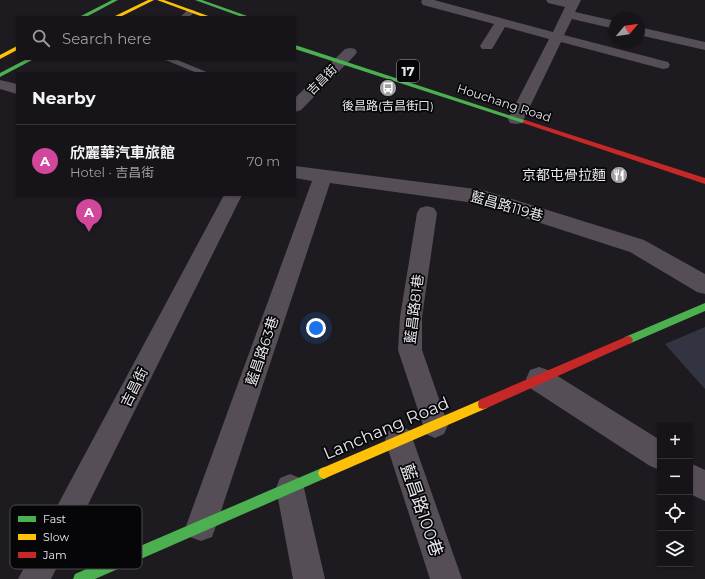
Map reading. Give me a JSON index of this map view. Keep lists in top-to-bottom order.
{
  "streets": {
    "main road": ["17", "Houchang Road", "Lanchang Road"],
    "street": [
      "吉昌街",
      "藍昌路119巷",
      "藍昌路81巷",
      "藍昌路63巷",
      "藍昌路100巷"
    ]
  },
  "crossings": [
    ["吉昌街", "Houchang Road"],
    ["藍昌路119巷", "藍昌路63巷"],
    ["藍昌路81巷", "Lanchang Road"],
    ["藍昌路63巷", "Lanchang Road"],
    ["Lanchang Road", "藍昌路100巷"]
  ],
  "places": {
    "bus stop": ["後昌路(吉昌街口)"],
    "restaurant": ["京都屯骨拉麵"]
  },
  "legend": ["Fast", "Slow", "Jam"],
  "north": "top right",
  "page": {
    "search": "Search here",
    "heading": "Nearby",
    "list": [
      {
        "mark": "A",
        "name": "欣麗華汽車旅館",
        "note": "Hotel · 吉昌街",
        "value": "70 m"
      }
    ],
    "pins": "A",
    "map_buttons": ["+", "−"]
  }
}
